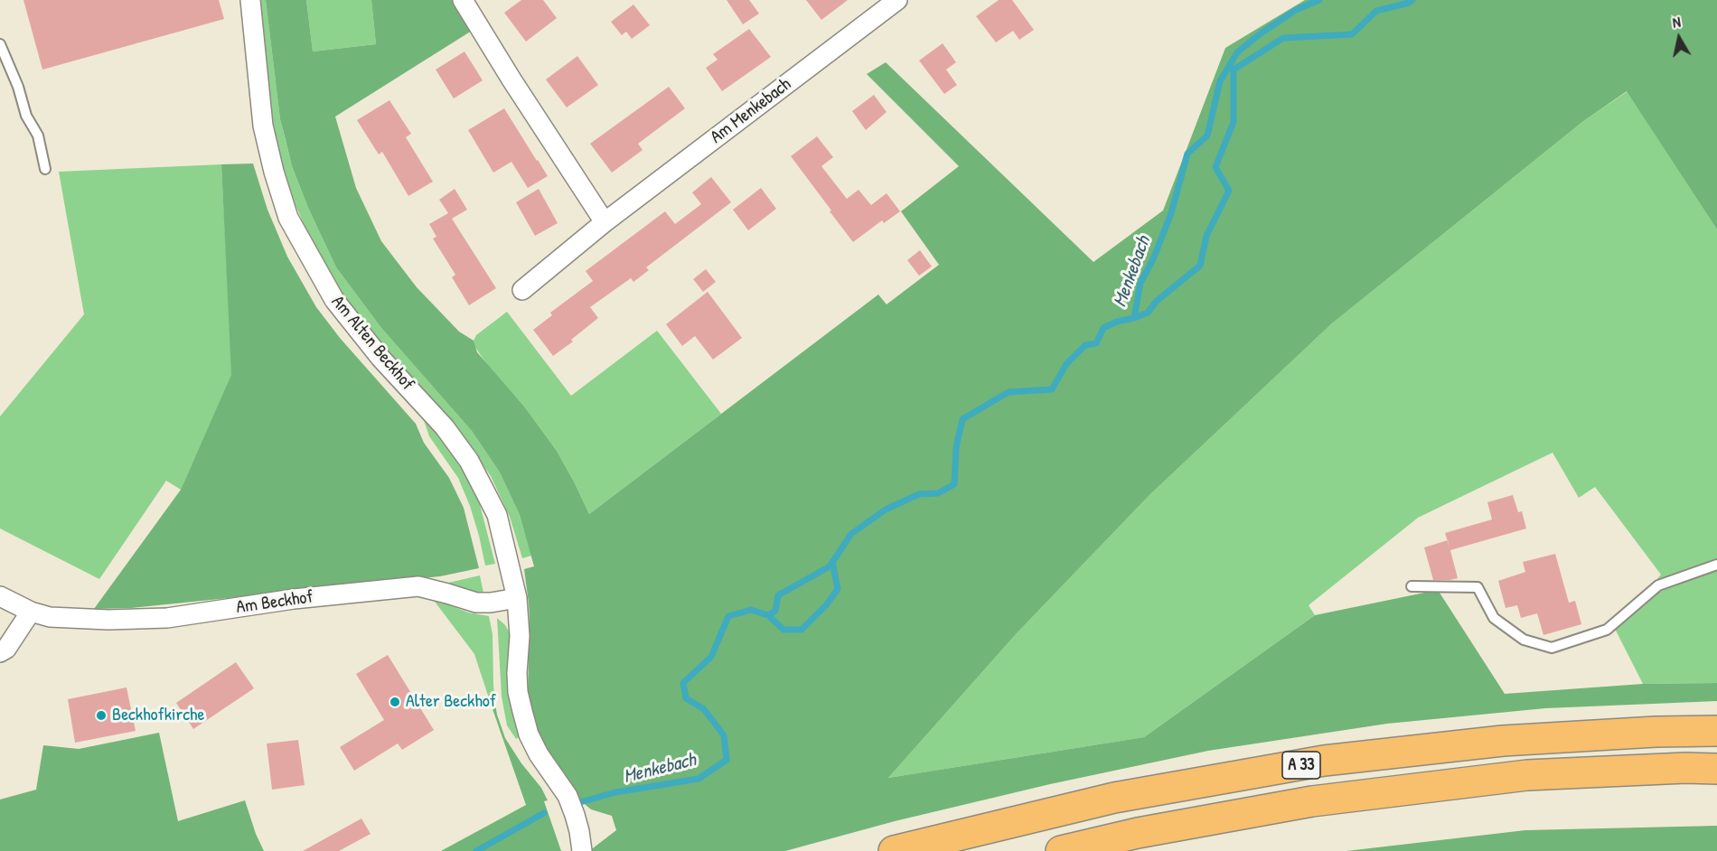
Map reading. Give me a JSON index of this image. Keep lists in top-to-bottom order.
{
  "streets": {
    "highway": ["A 33"],
    "street": ["Am Menkebach", "Am Alten Beckhof", "Am Beckhof"]
  },
  "crossings": [
    ["Am Alten Beckhof", "Am Beckhof"]
  ],
  "water": ["Menkebach"],
  "places": ["Alter Beckhof", "Beckhofkirche"],
  "north": "top"
}
